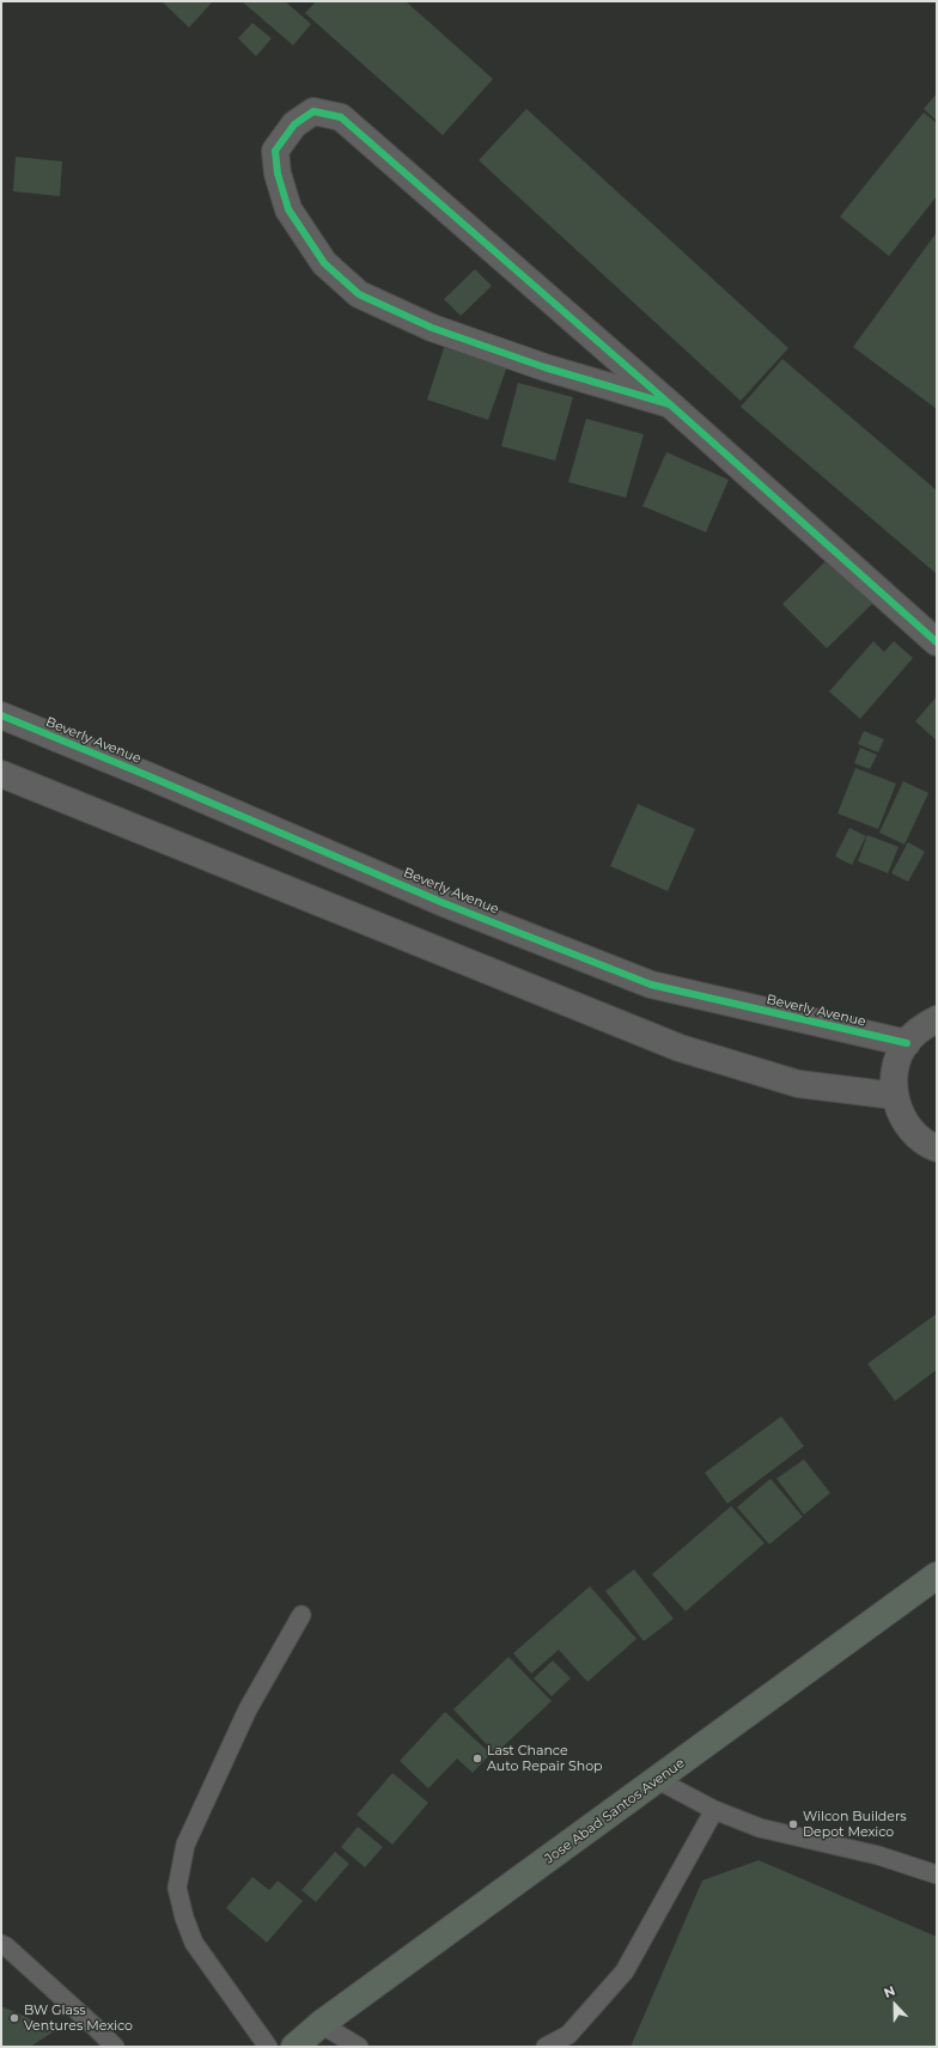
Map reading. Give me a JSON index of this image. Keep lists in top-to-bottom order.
{
  "streets": {
    "highway": ["Jose Abad Santos Avenue"],
    "street": ["Beverly Avenue"]
  },
  "places": ["Last Chance Auto Repair Shop", "Wilcon Builders Depot Mexico", "BW Glass Ventures Mexico"],
  "north": "top"
}
